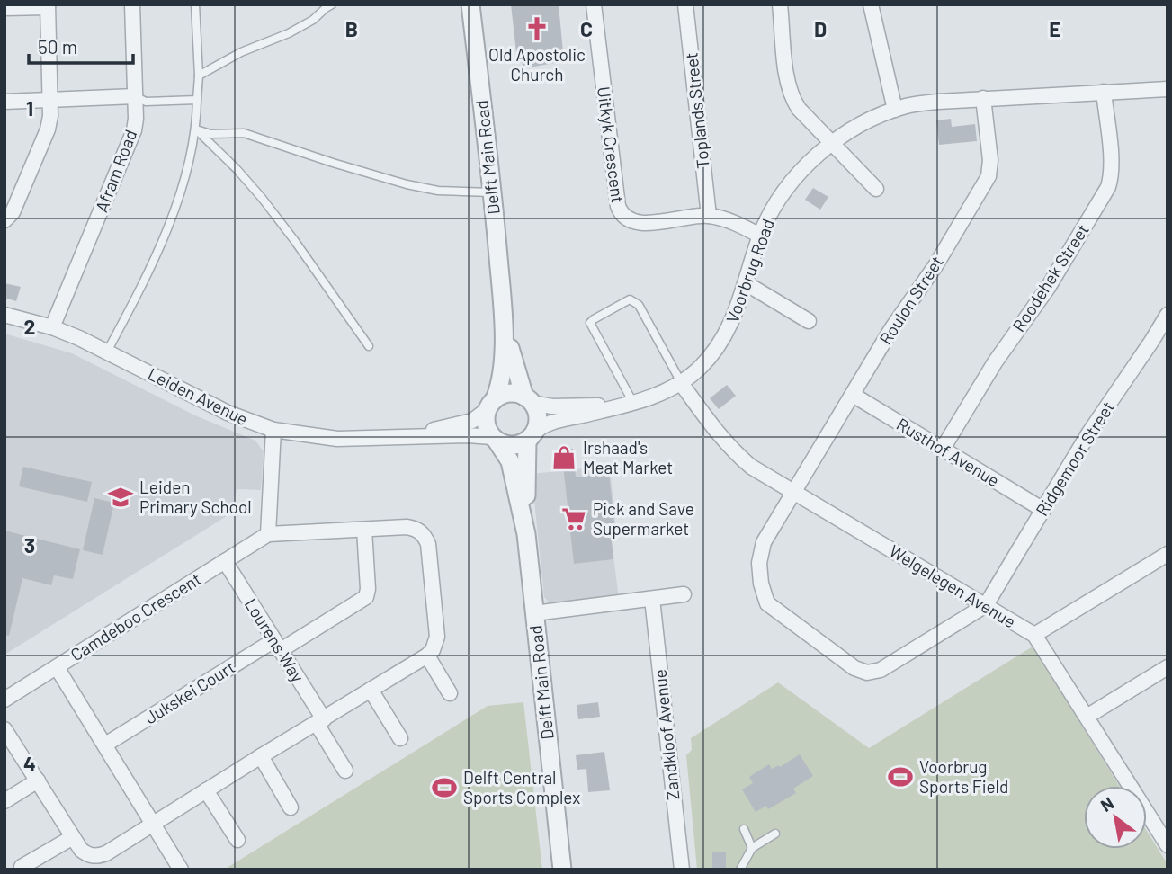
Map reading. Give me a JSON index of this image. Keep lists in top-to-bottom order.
{
  "streets": {
    "street": [
      "Toplands Street",
      "Uitkyk Crescent",
      "Delft Main Road",
      "Afram Road",
      "Voorbrug Road",
      "Roodehek Street",
      "Roulon Street",
      "Leiden Avenue",
      "Rusthof Avenue",
      "Ridgemoor Street",
      "Welgelegen Avenue",
      "Camdeboo Crescent",
      "Lourens Way",
      "Jukskei Court",
      "Zandkloof Avenue"
    ]
  },
  "crossings": [
    ["Toplands Street", "Uitkyk Crescent"],
    ["Uitkyk Crescent", "Voorbrug Road"],
    ["Delft Main Road", "Voorbrug Road"],
    ["Delft Main Road", "Leiden Avenue"],
    ["Afram Road", "Leiden Avenue"],
    ["Voorbrug Road", "Roodehek Street"],
    ["Voorbrug Road", "Roulon Street"],
    ["Voorbrug Road", "Leiden Avenue"],
    ["Voorbrug Road", "Welgelegen Avenue"],
    ["Roodehek Street", "Rusthof Avenue"],
    ["Roulon Street", "Rusthof Avenue"],
    ["Roulon Street", "Ridgemoor Street"],
    ["Roulon Street", "Welgelegen Avenue"],
    ["Rusthof Avenue", "Ridgemoor Street"],
    ["Ridgemoor Street", "Welgelegen Avenue"],
    ["Camdeboo Crescent", "Lourens Way"],
    ["Camdeboo Crescent", "Jukskei Court"],
    ["Lourens Way", "Jukskei Court"]
  ],
  "places": {
    "church": ["Old Apostolic Church"],
    "shop": ["Irshaad's Meat Market"],
    "school or university": ["Leiden Primary School"],
    "supermarket": ["Pick and Save Supermarket"],
    "sports": ["Voorbrug Sports Field", "Delft Central Sports Complex"]
  },
  "scale_bar": "50 m",
  "north": "top left",
  "grid": {
    "columns": [
      "B",
      "C",
      "D",
      "E"
    ],
    "rows": [
      "1",
      "2",
      "3",
      "4"
    ]
  }
}
